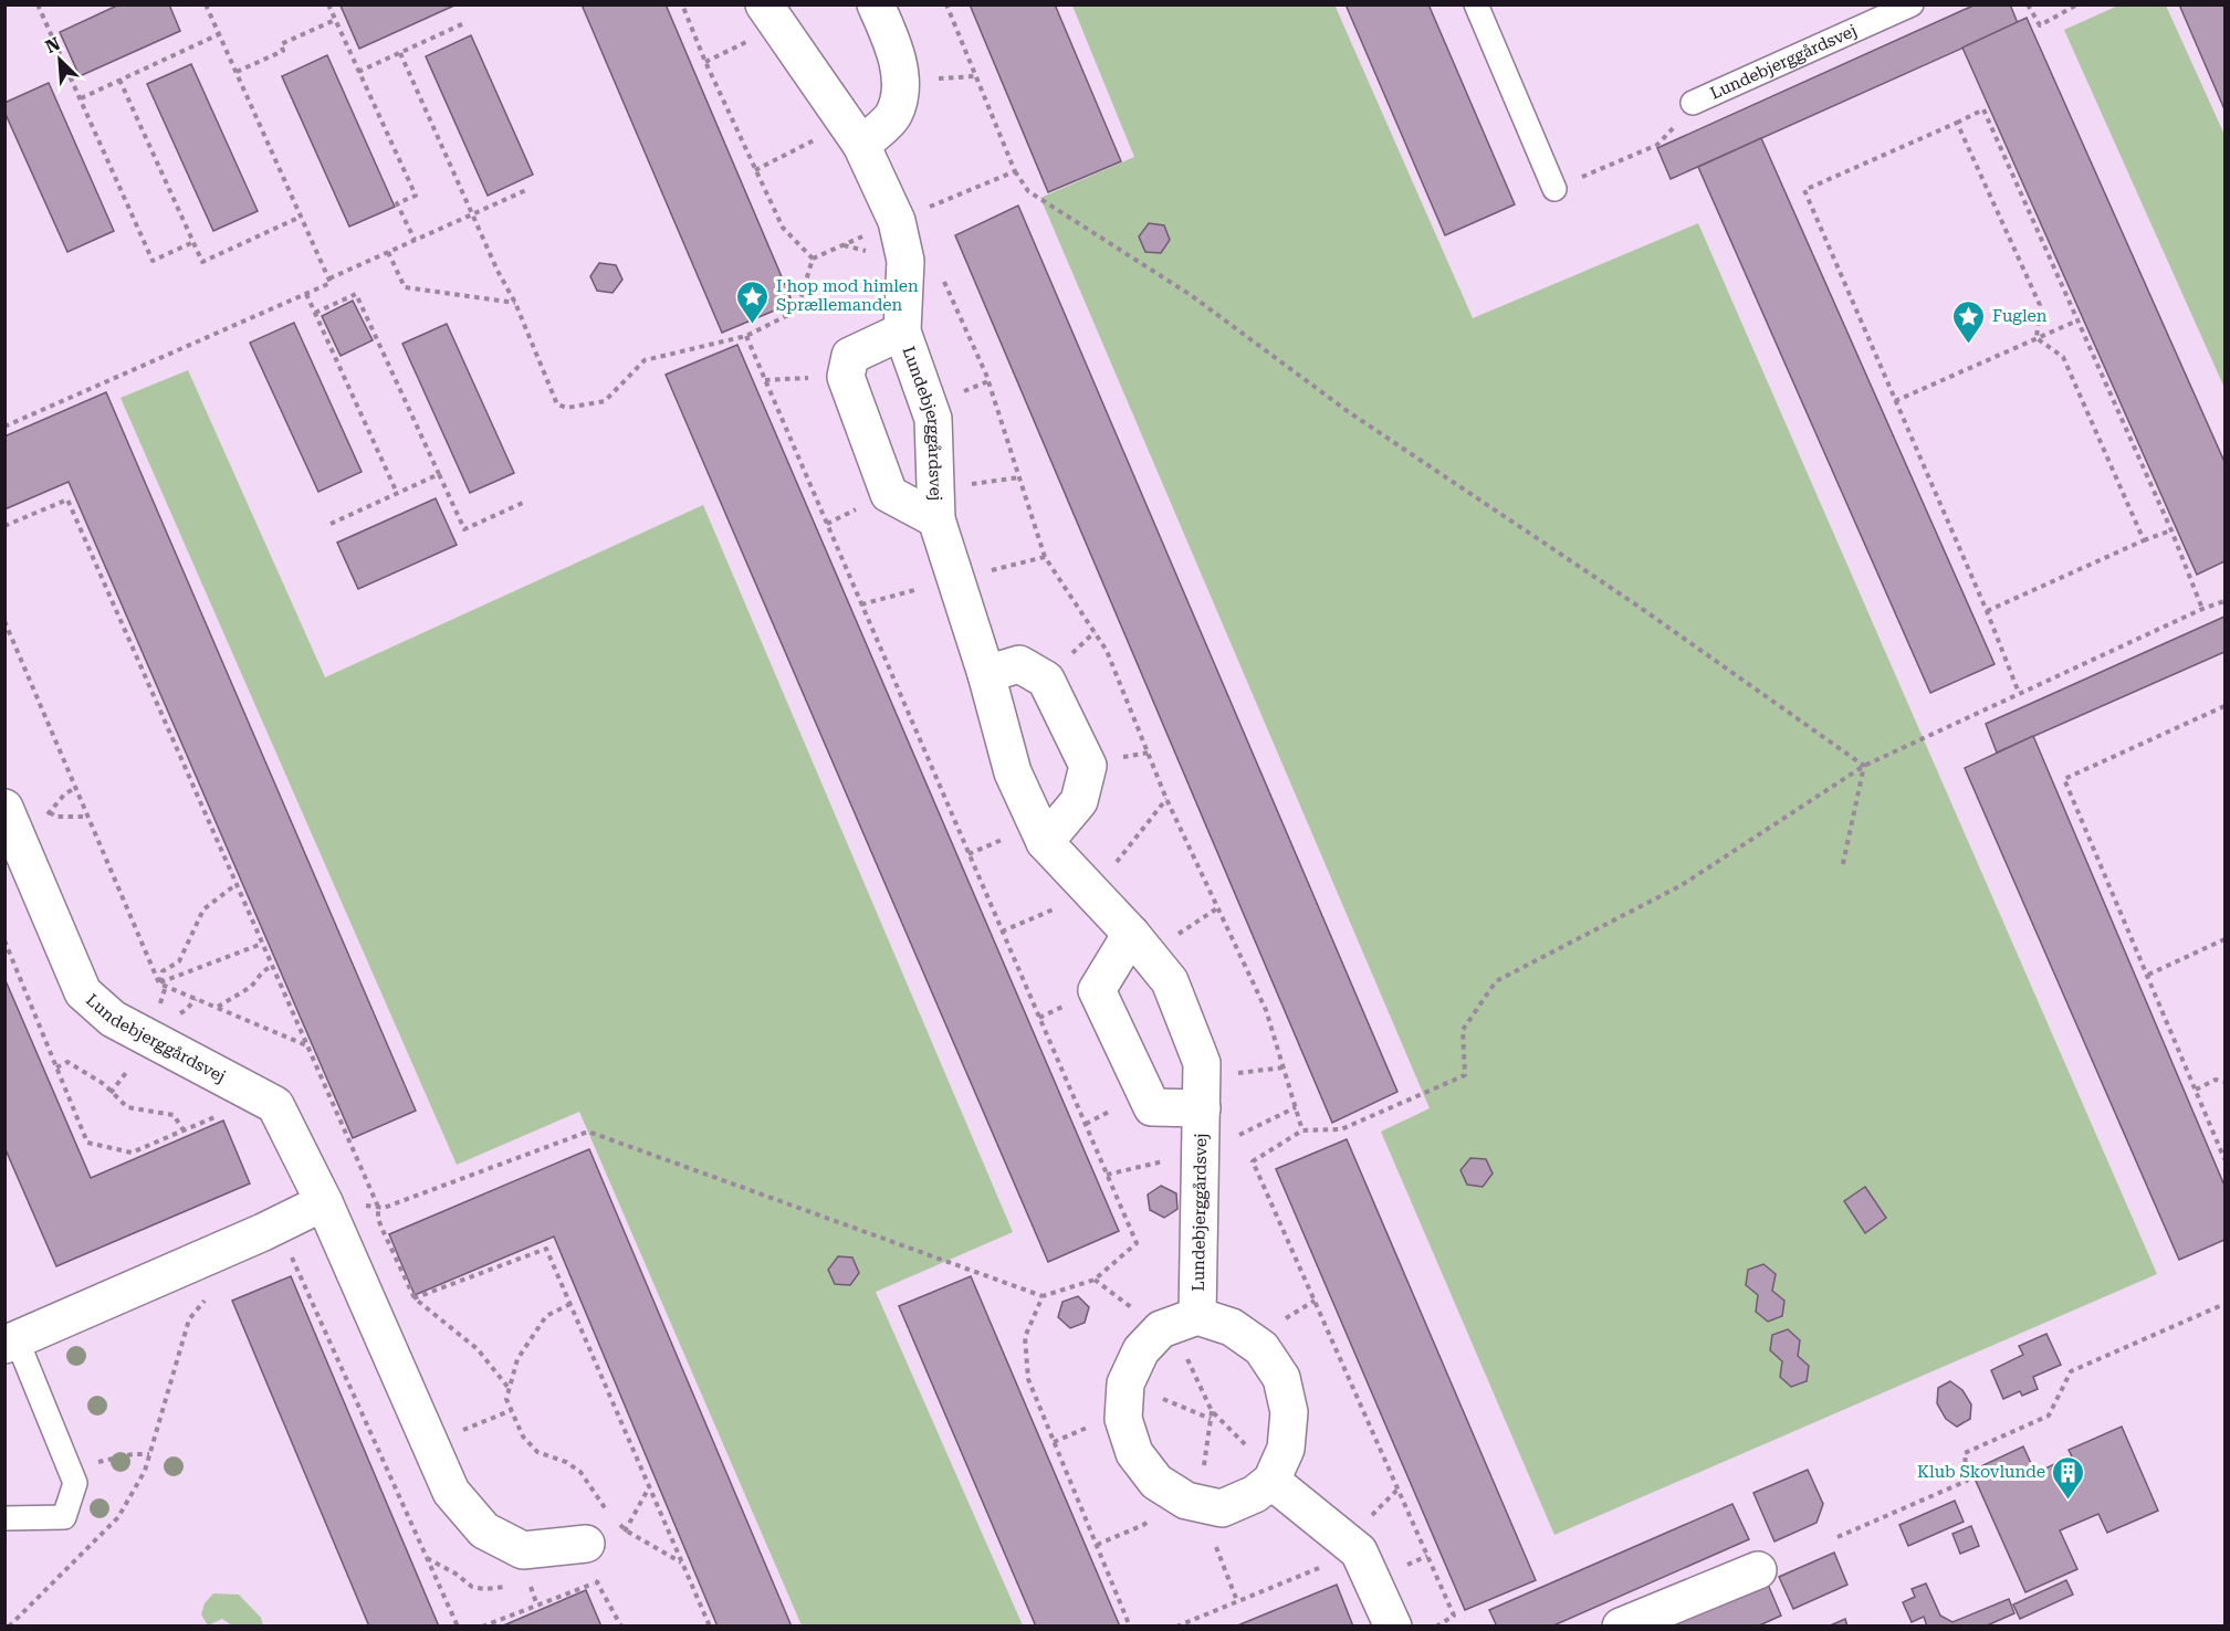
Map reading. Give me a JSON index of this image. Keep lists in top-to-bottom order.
{
  "streets": {
    "street": ["Lundebjerggårdsvej"]
  },
  "places": {
    "place": ["I hop mod himlen Sprællemanden", "Fuglen"],
    "building": ["Klub Skovlunde"]
  },
  "north": "top left"
}
